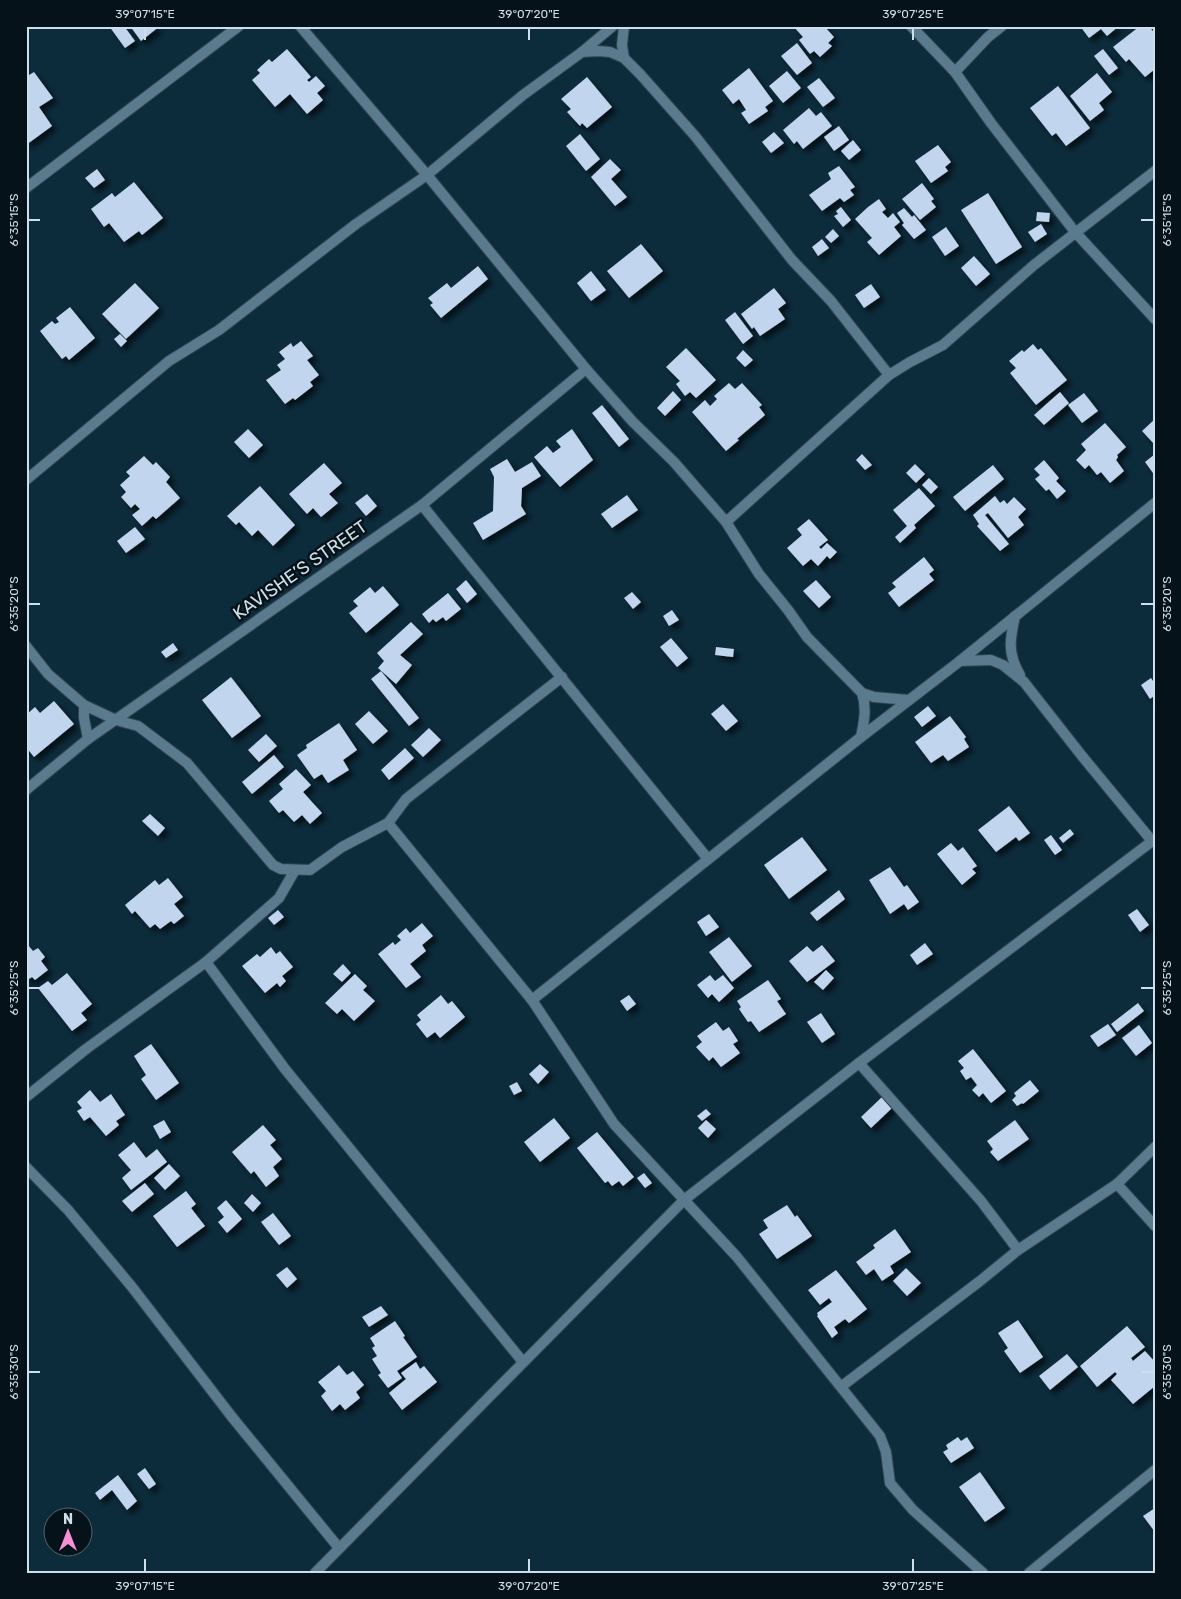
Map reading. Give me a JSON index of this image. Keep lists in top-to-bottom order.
{
  "streets": {
    "street": ["KAVISHE’S STREET"]
  },
  "north": "top",
  "coordinates": [
    "39°07'15\"E",
    "39°07'20\"E",
    "39°07'25\"E",
    "6°35'15\"S",
    "6°35'20\"S",
    "6°35'25\"S",
    "6°35'30\"S"
  ]
}
